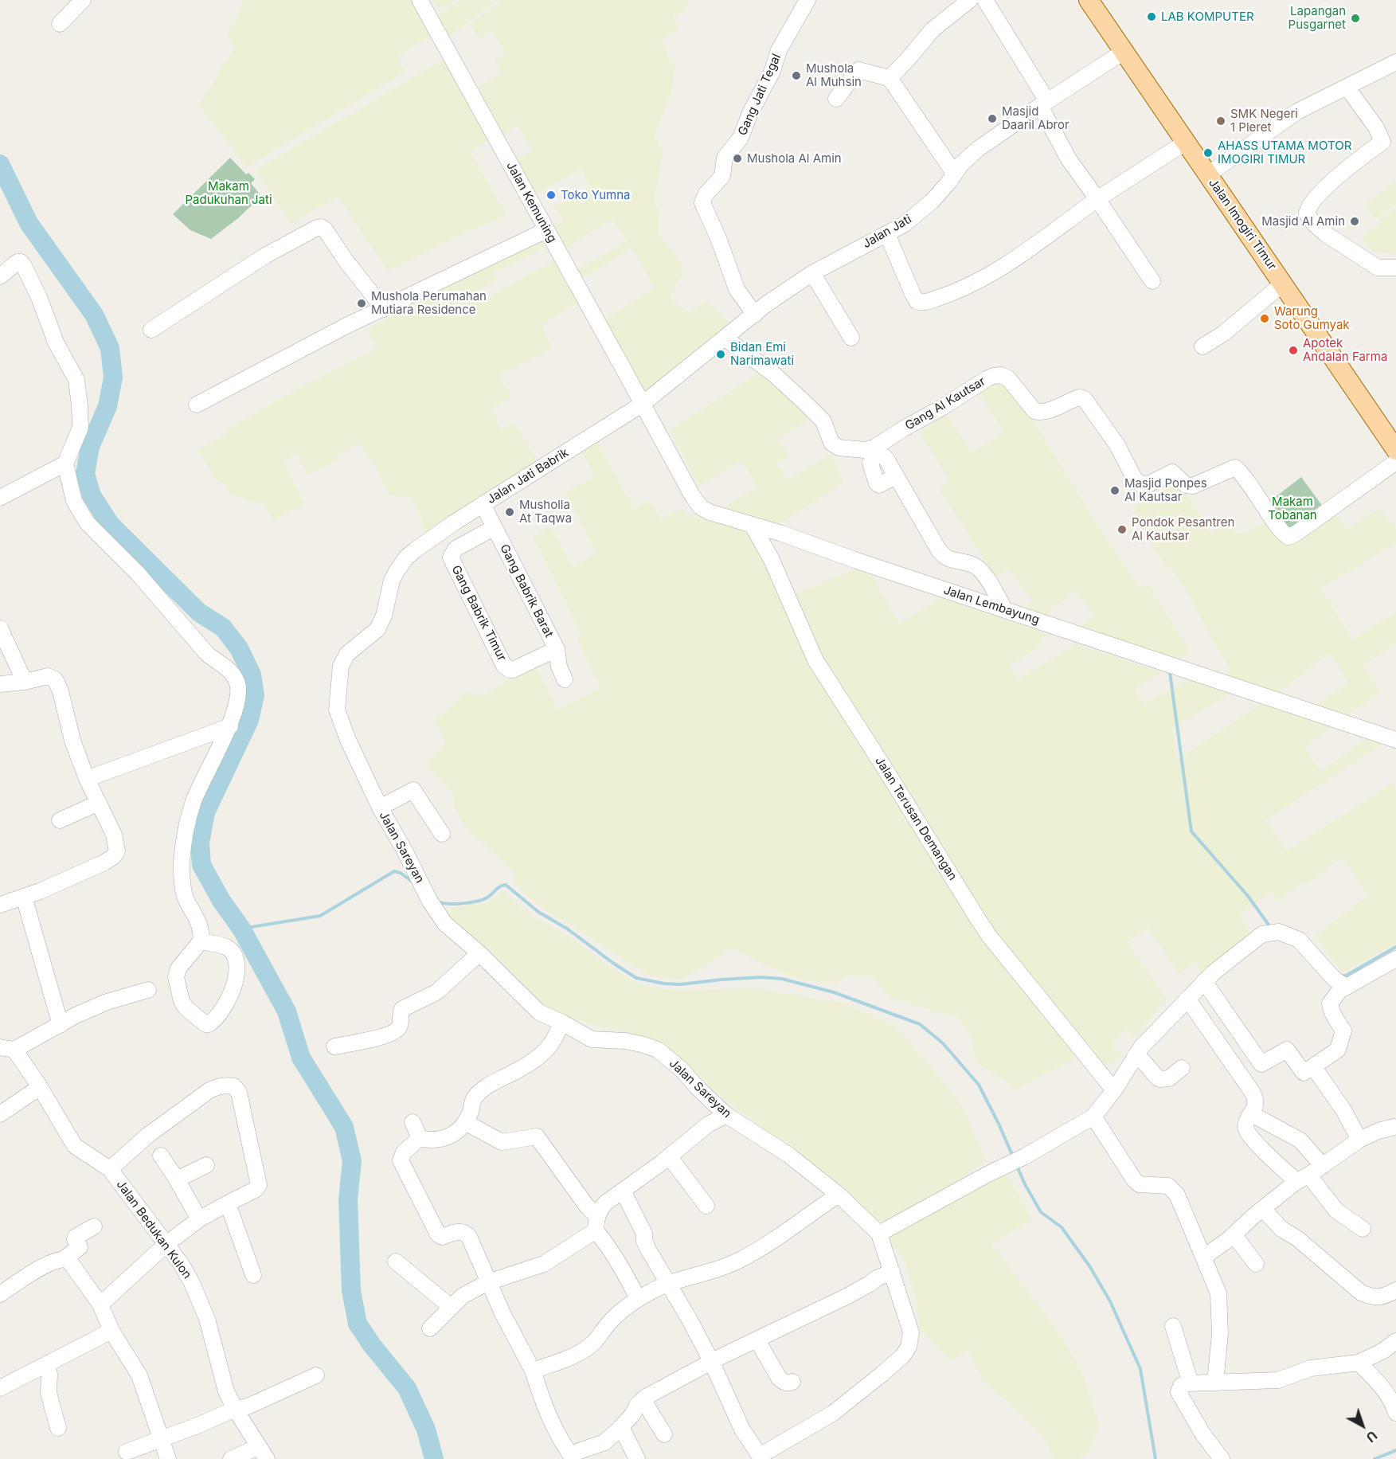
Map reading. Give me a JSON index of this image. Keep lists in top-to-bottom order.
{
  "streets": {
    "main road": ["Jalan Imogiri Timur"],
    "street": [
      "Gang Jati Tegal",
      "Jalan Kemuning",
      "Jalan Jati",
      "Gang Al Kautsar",
      "Jalan Jati Babrik",
      "Gang Babrik Barat",
      "Jalan Lembayung",
      "Gang Babrik Timur",
      "Jalan Terusan Demangan",
      "Jalan Sareyan",
      "Jalan Bedukan Kulon"
    ]
  },
  "crossings": [
    ["Gang Jati Tegal", "Jalan Jati"],
    ["Jalan Kemuning", "Jalan Jati"],
    ["Jalan Kemuning", "Jalan Jati Babrik"],
    ["Jalan Kemuning", "Jalan Lembayung"],
    ["Jalan Imogiri Timur", "Jalan Jati"],
    ["Jalan Jati", "Gang Al Kautsar"],
    ["Jalan Jati", "Jalan Jati Babrik"],
    ["Jalan Jati", "Jalan Lembayung"],
    ["Jalan Jati Babrik", "Gang Babrik Barat"],
    ["Jalan Jati Babrik", "Jalan Lembayung"],
    ["Jalan Jati Babrik", "Jalan Sareyan"],
    ["Gang Babrik Barat", "Gang Babrik Timur"],
    ["Jalan Lembayung", "Jalan Terusan Demangan"]
  ],
  "parks": ["Makam Padukuhan Jati", "Makam Tobanan"],
  "places": [
    "LAB KOMPUTER",
    "Lapangan Pusgarnet",
    "Mushola Al Muhsin",
    "Masjid Daaril Abror",
    "SMK Negeri 1 Pleret",
    "AHASS UTAMA MOTOR IMOGIRI TIMUR",
    "Mushola Al Amin",
    "Toko Yumna",
    "Masjid Al Amin",
    "Mushola Perumahan Mutiara Residence",
    "Warung Soto Gumyak",
    "Apotek Andalan Farma",
    "Bidan Emi Narimawati",
    "Masjid Ponpes Al Kautsar",
    "Musholla At Taqwa",
    "Pondok Pesantren Al Kautsar"
  ],
  "north": "bottom right"
}
